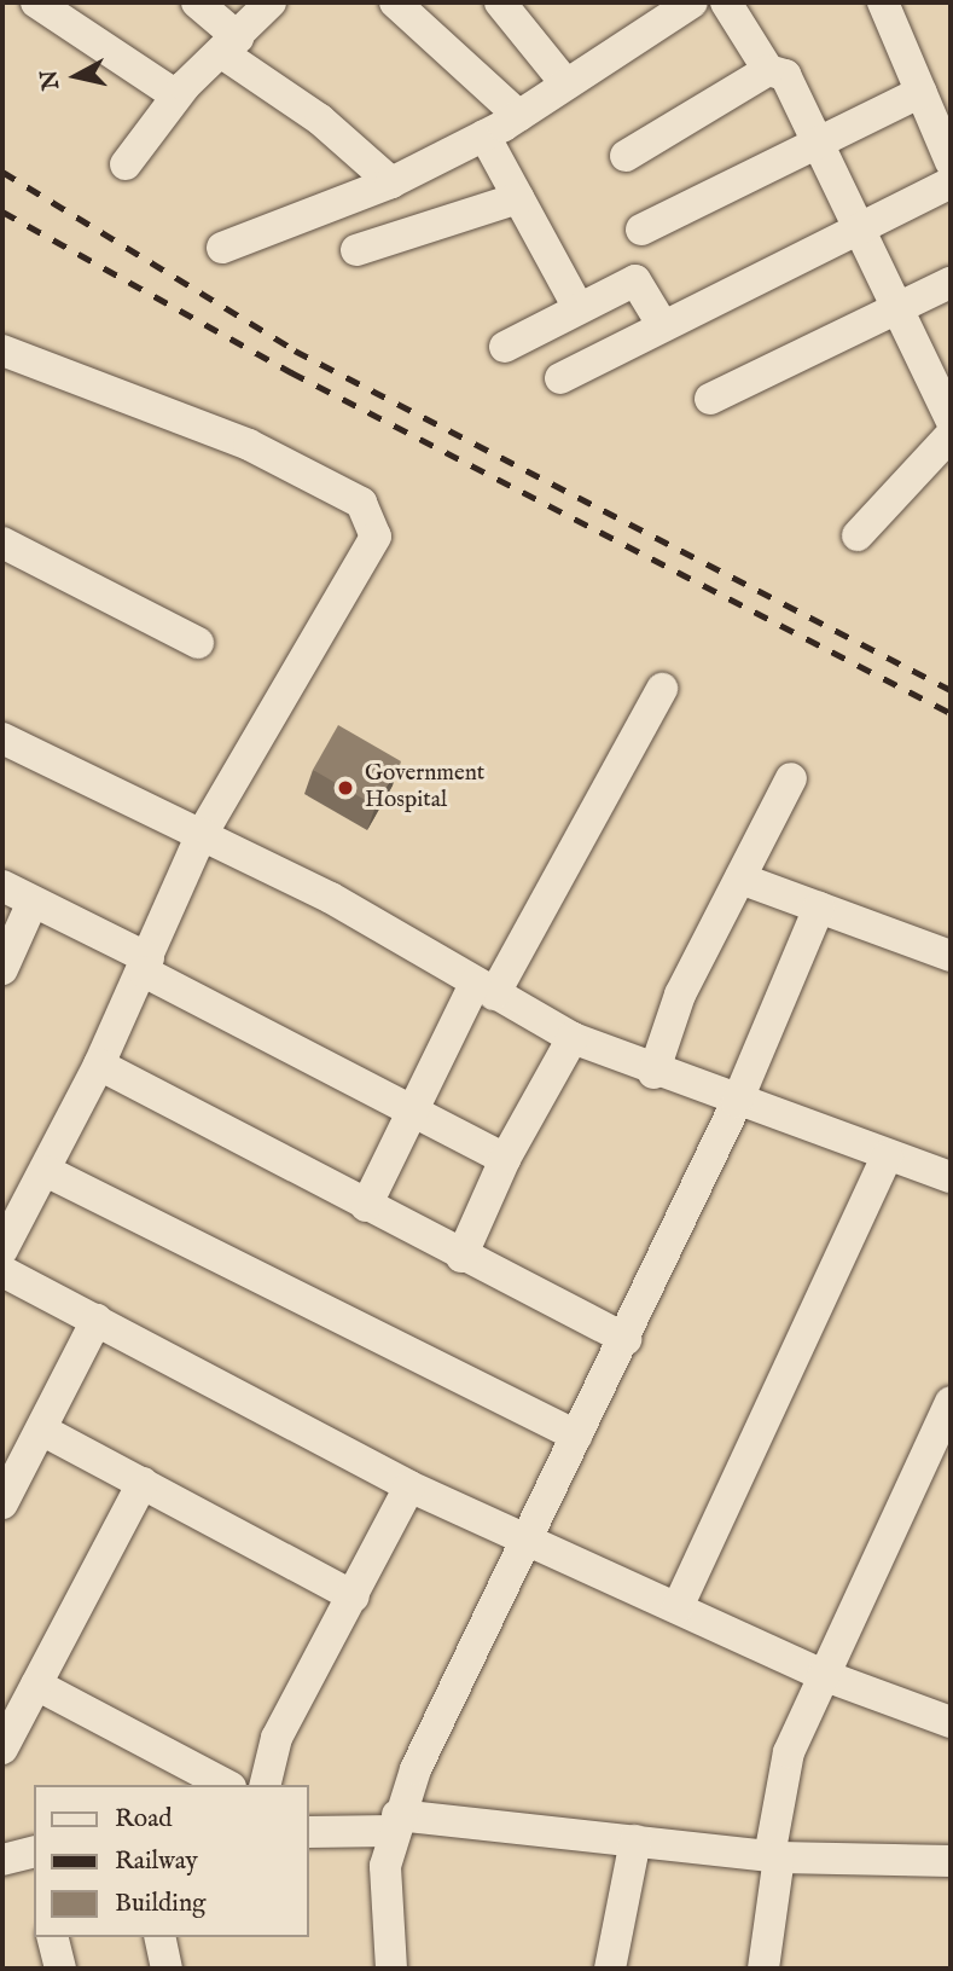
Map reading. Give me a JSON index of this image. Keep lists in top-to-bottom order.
{
  "places": ["Government Hospital"],
  "legend": ["Road", "Railway", "Building"],
  "north": "left"
}
